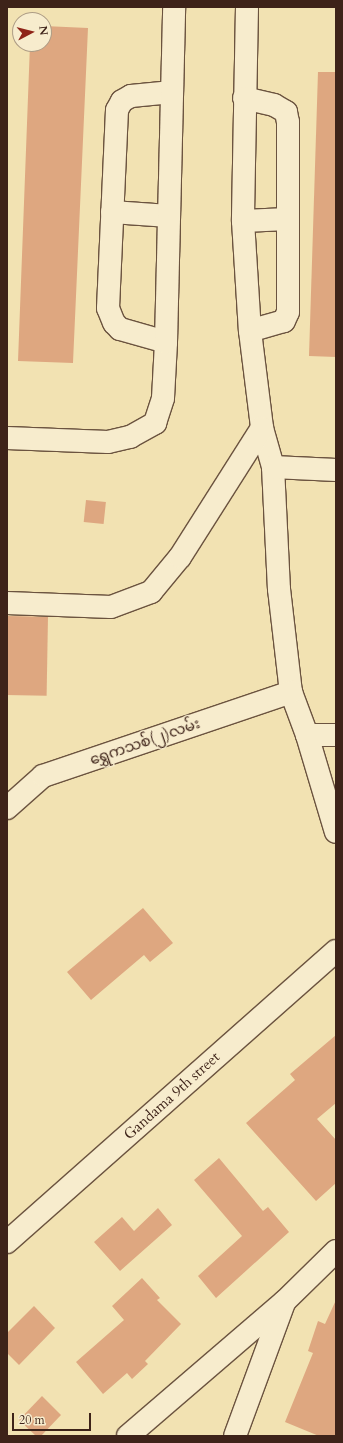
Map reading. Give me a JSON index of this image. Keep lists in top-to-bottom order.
{
  "streets": {
    "street": ["ရွှေကသစ်(၂)လမ်း", "Gandama 9th street"]
  },
  "scale_bar": "20 m",
  "north": "right"
}
